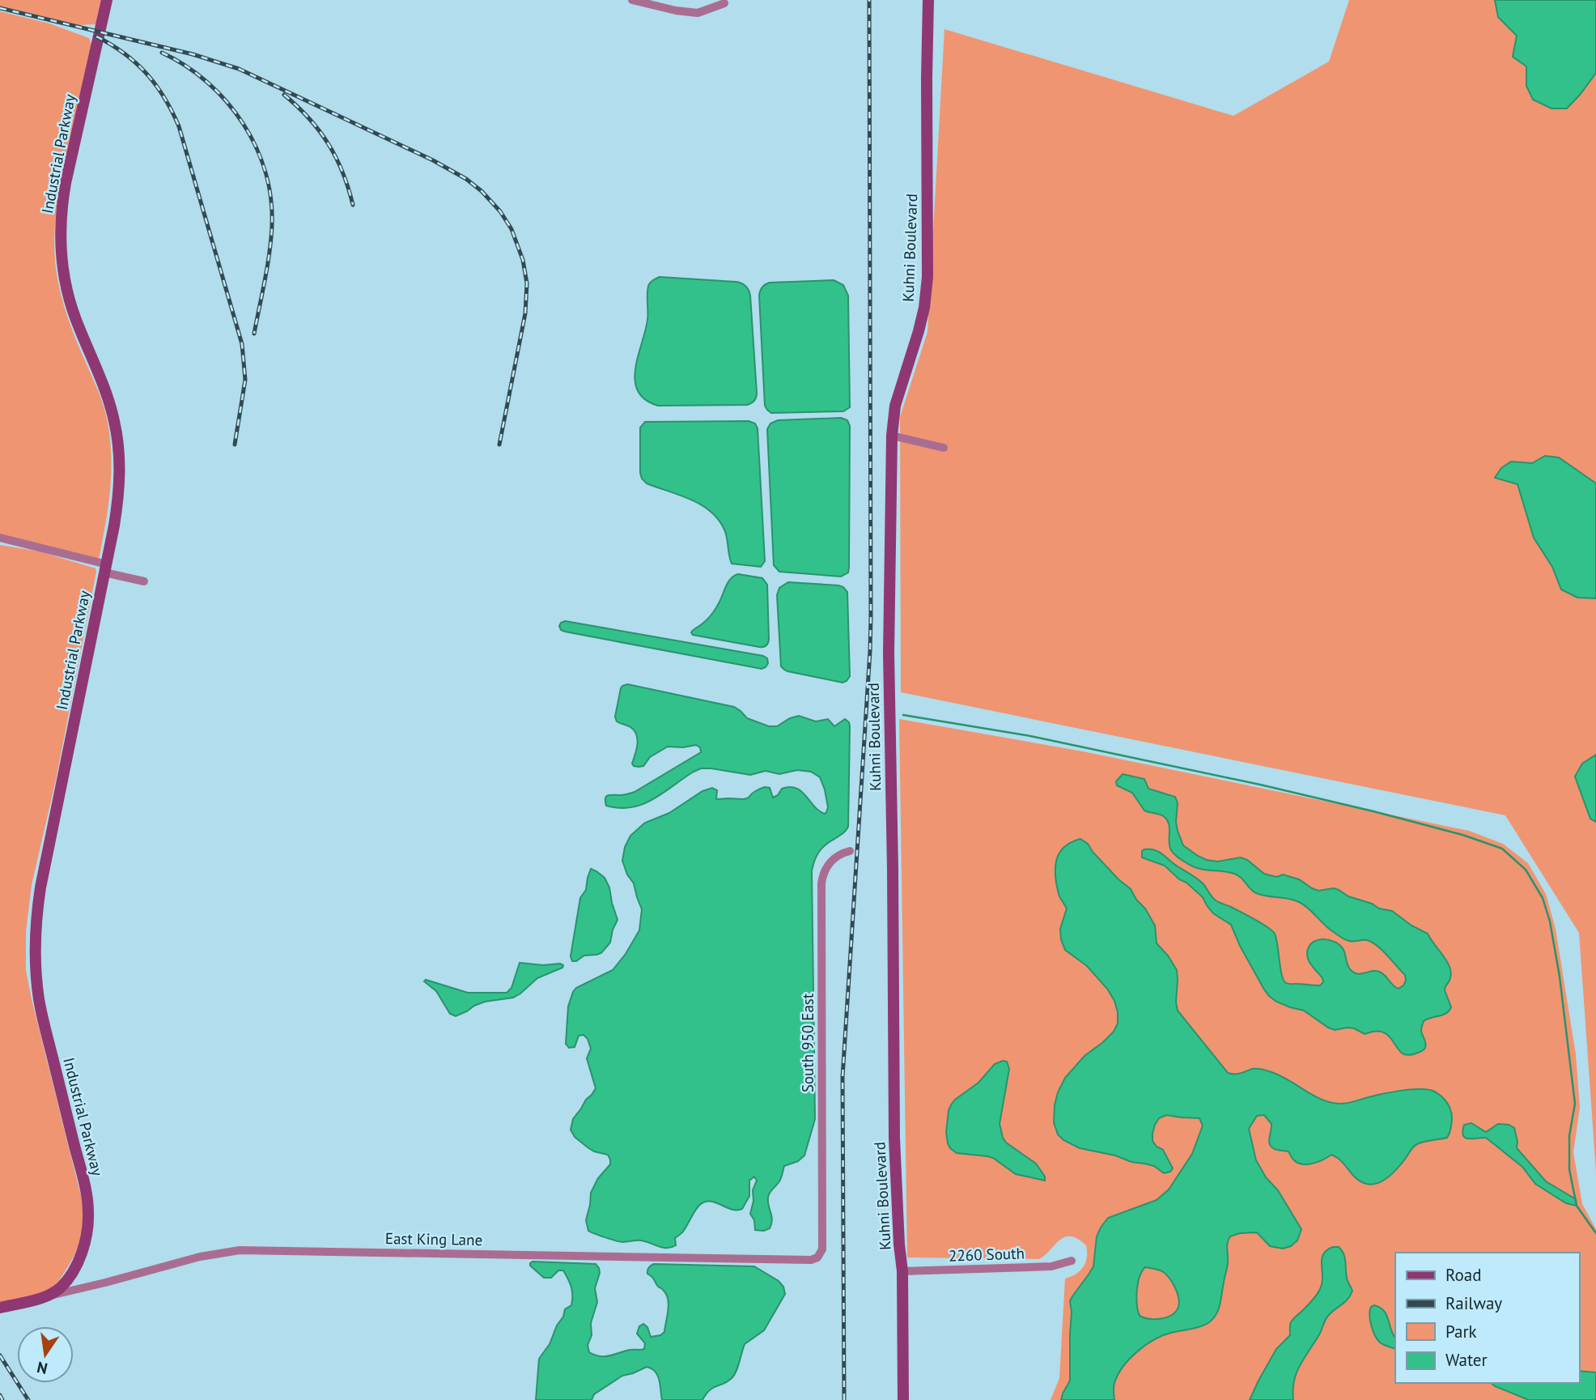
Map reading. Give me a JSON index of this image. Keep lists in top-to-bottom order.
{
  "streets": {
    "street": [
      "Industrial Parkway",
      "Kuhni Boulevard",
      "South 950 East",
      "East King Lane",
      "2260 South"
    ]
  },
  "crossings": [
    ["Industrial Parkway", "East King Lane"],
    ["Kuhni Boulevard", "2260 South"],
    ["South 950 East", "East King Lane"]
  ],
  "legend": [
    "Road",
    "Railway",
    "Park",
    "Water"
  ],
  "north": "bottom"
}
